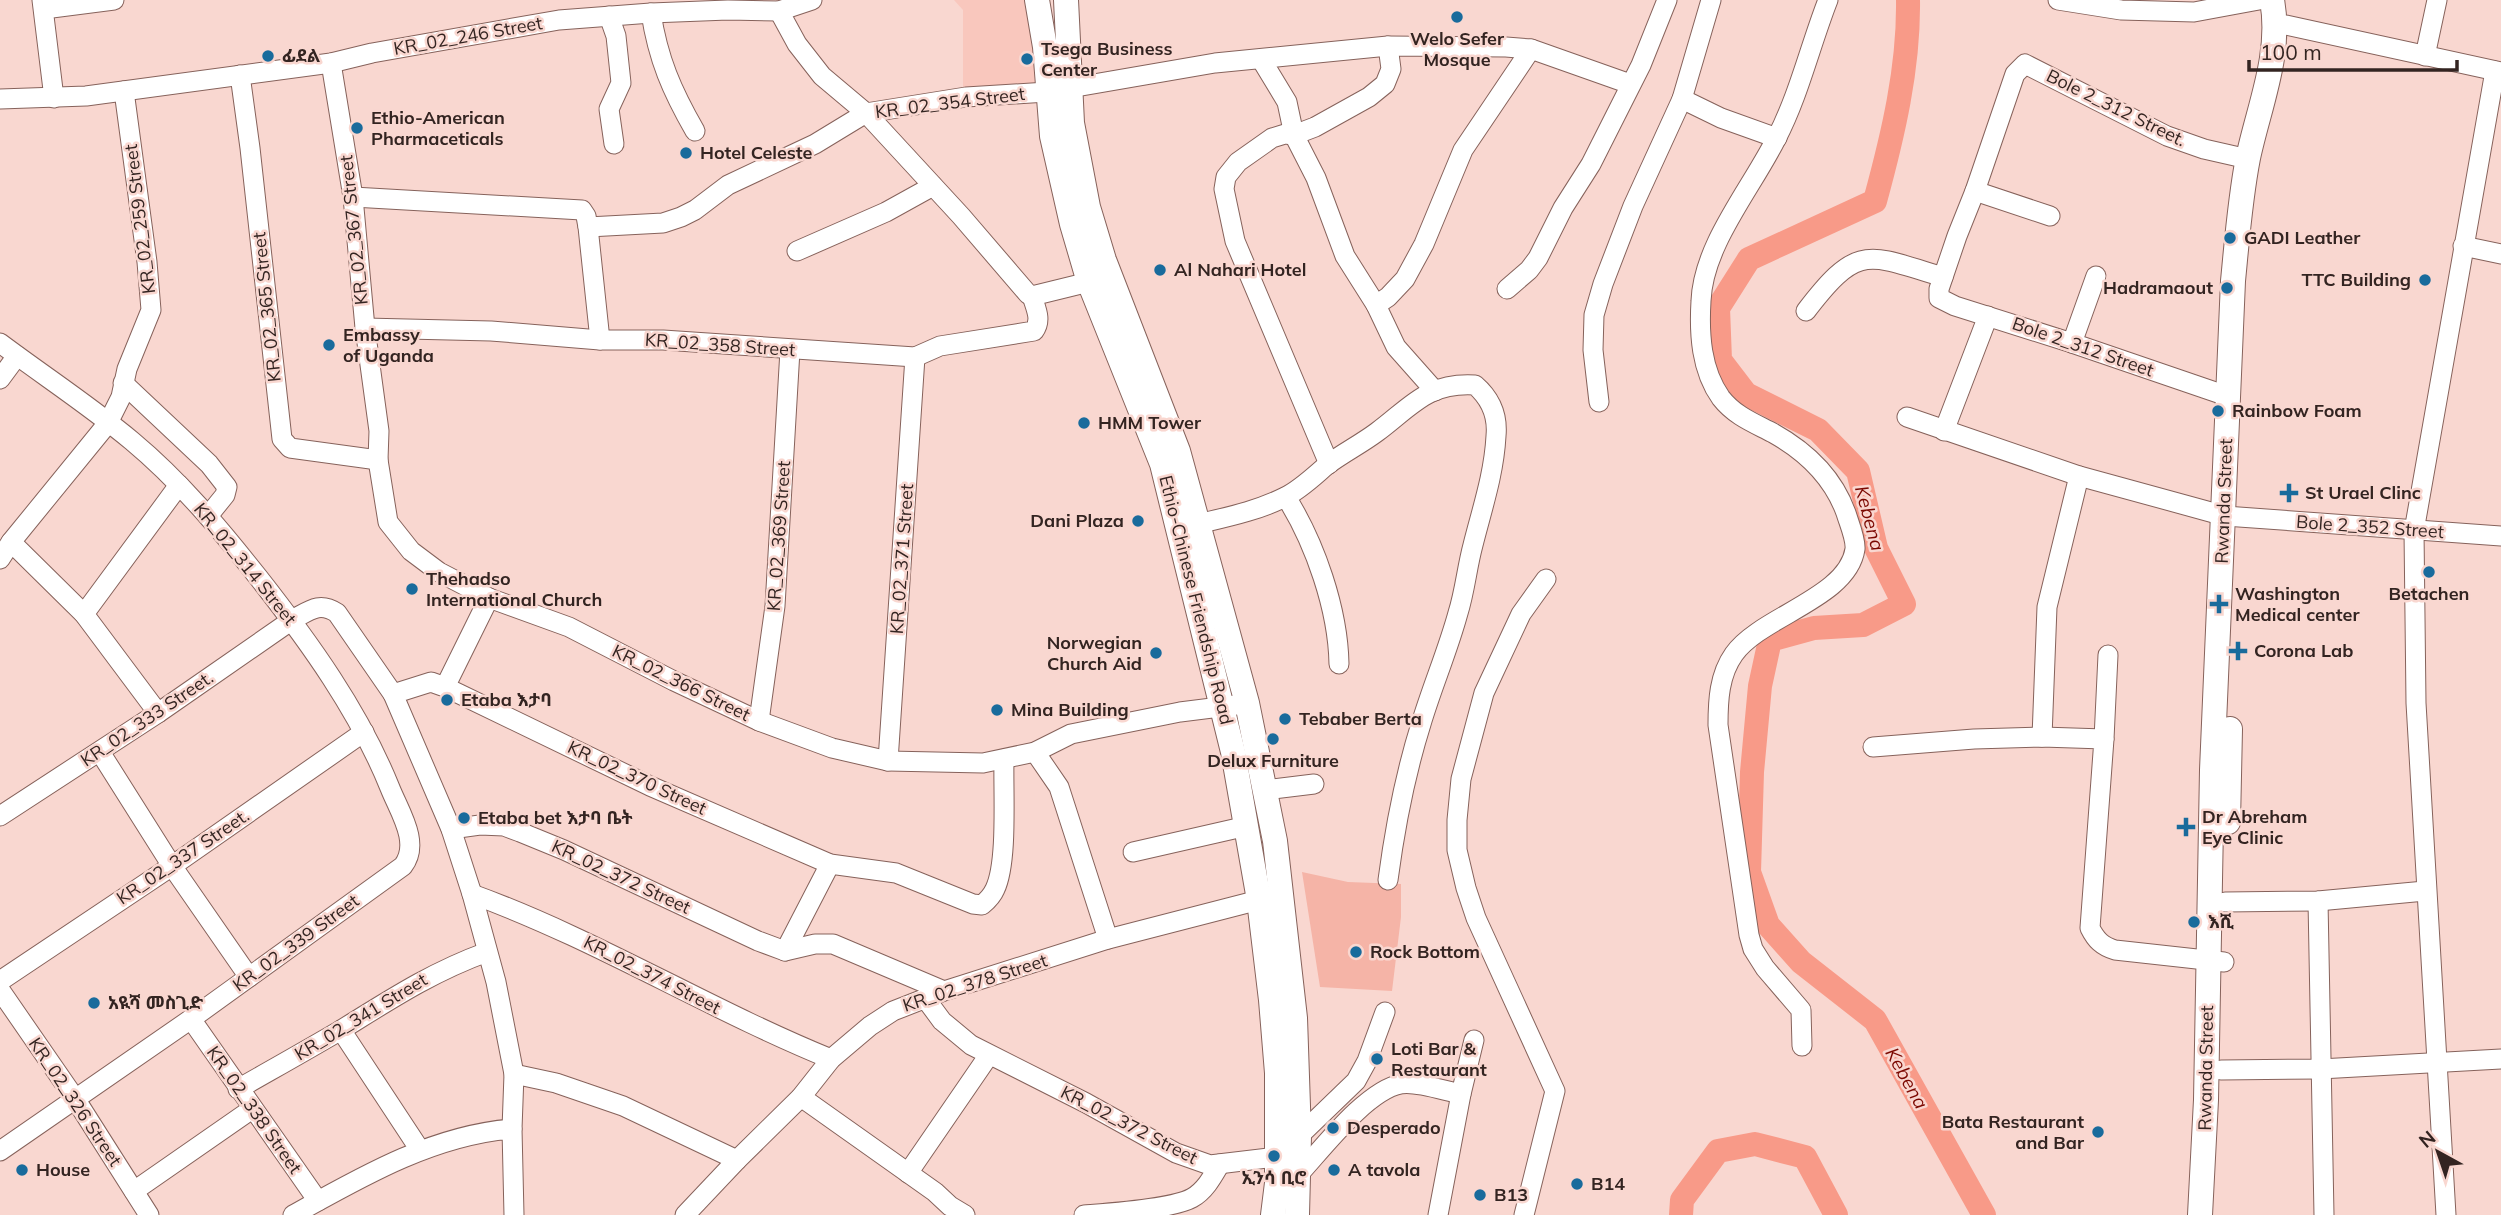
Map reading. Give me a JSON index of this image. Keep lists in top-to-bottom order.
{
  "streets": {
    "main road": ["Rwanda Street", "Ethio-Chinese Friendship Road"],
    "street": [
      "KR_02_246 Street",
      "KR_02_354 Street",
      "Bole 2_312 Street.",
      "KR_02_259 Street",
      "KR_02_367 Street",
      "KR_02_365 Street",
      "KR_02_358 Street",
      "Bole 2_312 Street",
      "Bole 2_352 Street",
      "KR_02_369 Street",
      "KR_02_371 Street",
      "KR_02_314 Street",
      "KR_02_366 Street",
      "KR_02_333 Street.",
      "KR_02_370 Street",
      "KR_02_337 Street.",
      "KR_02_372 Street",
      "KR_02_339 Street",
      "KR_02_374 Street",
      "KR_02_378 Street",
      "KR_02_341 Street",
      "KR_02_326 Street",
      "KR_02_338 Street"
    ]
  },
  "crossings": [
    ["KR_02_246 Street", "KR_02_259 Street"],
    ["KR_02_246 Street", "KR_02_367 Street"],
    ["KR_02_246 Street", "KR_02_365 Street"],
    ["KR_02_354 Street", "Ethio-Chinese Friendship Road"],
    ["Bole 2_312 Street.", "Rwanda Street"],
    ["KR_02_259 Street", "KR_02_314 Street"],
    ["KR_02_367 Street", "KR_02_365 Street"],
    ["KR_02_367 Street", "KR_02_358 Street"],
    ["KR_02_367 Street", "KR_02_366 Street"],
    ["KR_02_358 Street", "KR_02_369 Street"],
    ["KR_02_358 Street", "KR_02_371 Street"],
    ["Bole 2_312 Street", "Rwanda Street"],
    ["Rwanda Street", "Bole 2_352 Street"],
    ["KR_02_369 Street", "KR_02_366 Street"],
    ["KR_02_371 Street", "KR_02_366 Street"],
    ["KR_02_314 Street", "KR_02_333 Street."],
    ["KR_02_314 Street", "KR_02_337 Street."],
    ["KR_02_314 Street", "KR_02_339 Street"],
    ["Ethio-Chinese Friendship Road", "KR_02_366 Street"],
    ["Ethio-Chinese Friendship Road", "KR_02_372 Street"],
    ["Ethio-Chinese Friendship Road", "KR_02_378 Street"],
    ["KR_02_366 Street", "KR_02_370 Street"],
    ["KR_02_372 Street", "KR_02_378 Street"],
    ["KR_02_339 Street", "KR_02_326 Street"],
    ["KR_02_339 Street", "KR_02_338 Street"],
    ["KR_02_374 Street", "KR_02_378 Street"],
    ["KR_02_341 Street", "KR_02_338 Street"]
  ],
  "water": ["Kebena"],
  "places": {
    "other": [
      "Welo Sefer Mosque",
      "ፊደል",
      "Tsega Business Center",
      "Ethio-American Pharmaceticals",
      "Hotel Celeste",
      "GADI Leather",
      "Al Nahari Hotel",
      "TTC Building",
      "Hadramaout",
      "Embassy of Uganda",
      "Rainbow Foam",
      "HMM Tower",
      "Dani Plaza",
      "Betachen",
      "Thehadso International Church",
      "Norwegian Church Aid",
      "Etaba እታባ",
      "Mina Building",
      "Tebaber Berta",
      "Delux Furniture",
      "Etaba bet እታባ ቤት",
      "እሺ",
      "Rock Bottom",
      "አዪሻ መስጊድ",
      "Loti Bar & Restaurant",
      "Desperado",
      "Bata Restaurant and Bar",
      "ኢንሳ ቢሮ",
      "House",
      "A tavola",
      "B14",
      "B13"
    ],
    "health": [
      "St Urael Clinc",
      "Washington Medical center",
      "Corona Lab",
      "Dr Abreham Eye Clinic"
    ]
  },
  "scale_bar": "100 m",
  "north": "top left"
}
